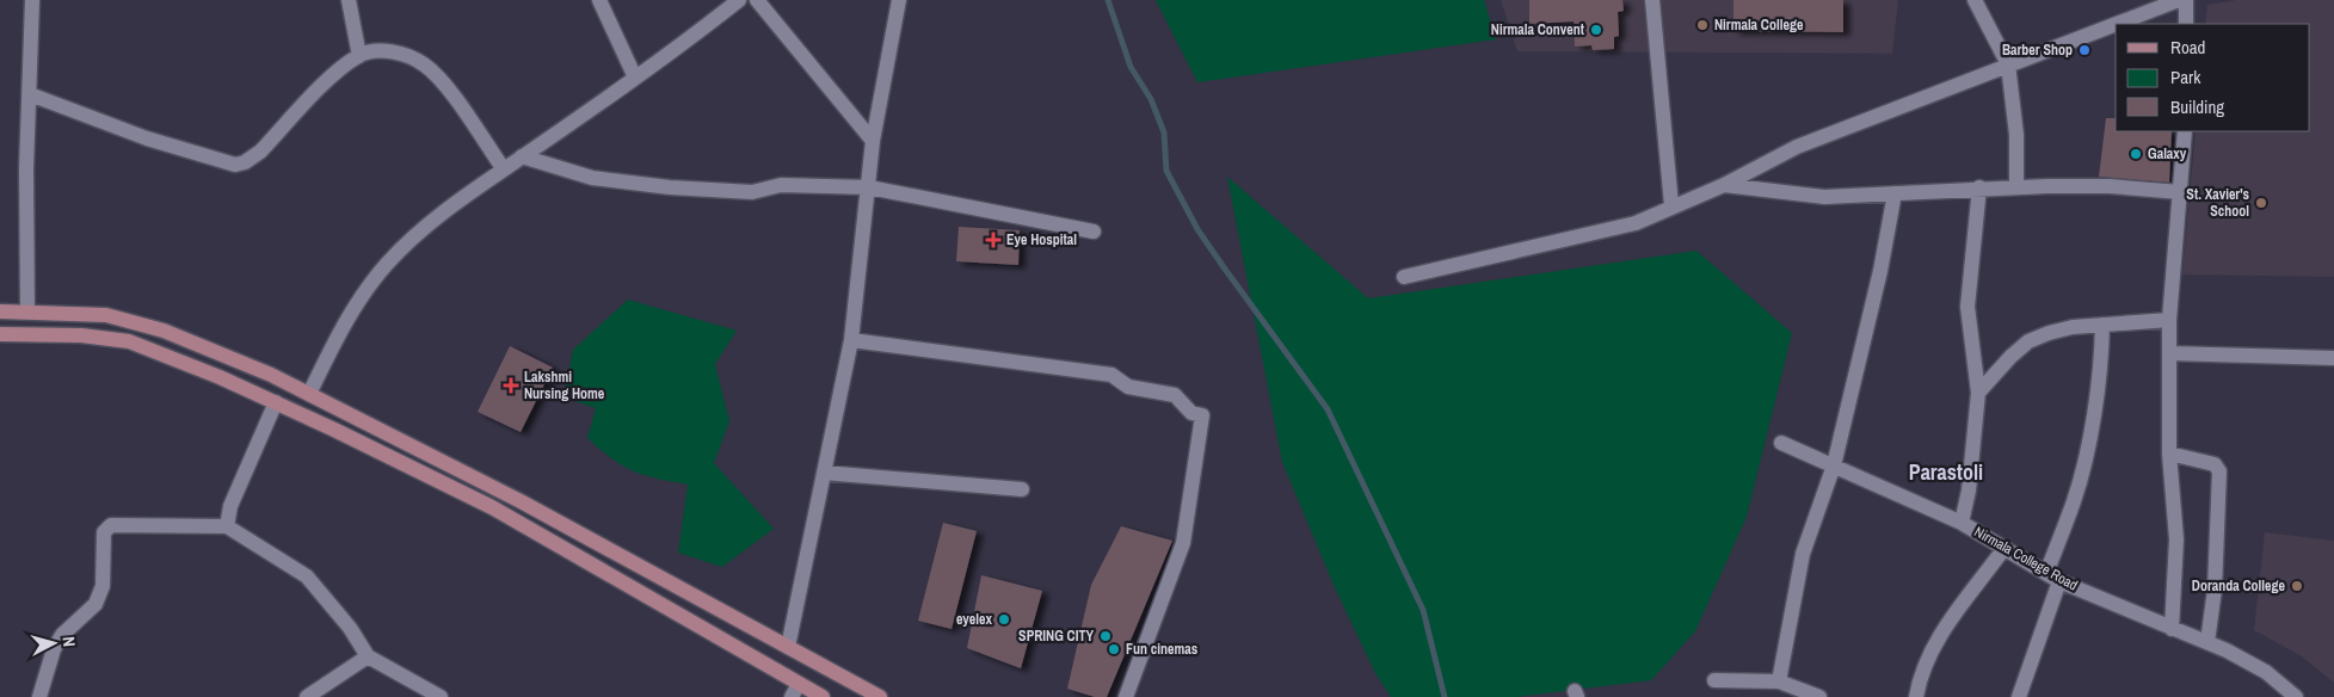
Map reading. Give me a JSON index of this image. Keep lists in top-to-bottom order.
{
  "streets": {
    "street": ["Nirmala College Road"]
  },
  "districts": ["Parastoli"],
  "places": {
    "other": [
      "Nirmala College",
      "Nirmala Convent",
      "Barber Shop",
      "Galaxy",
      "St. Xavier's School",
      "Doranda College",
      "eyelex",
      "SPRING CITY",
      "Fun cinemas"
    ],
    "health": ["Eye Hospital", "Lakshmi Nursing Home"]
  },
  "legend": ["Road", "Park", "Building"],
  "north": "right"
}
